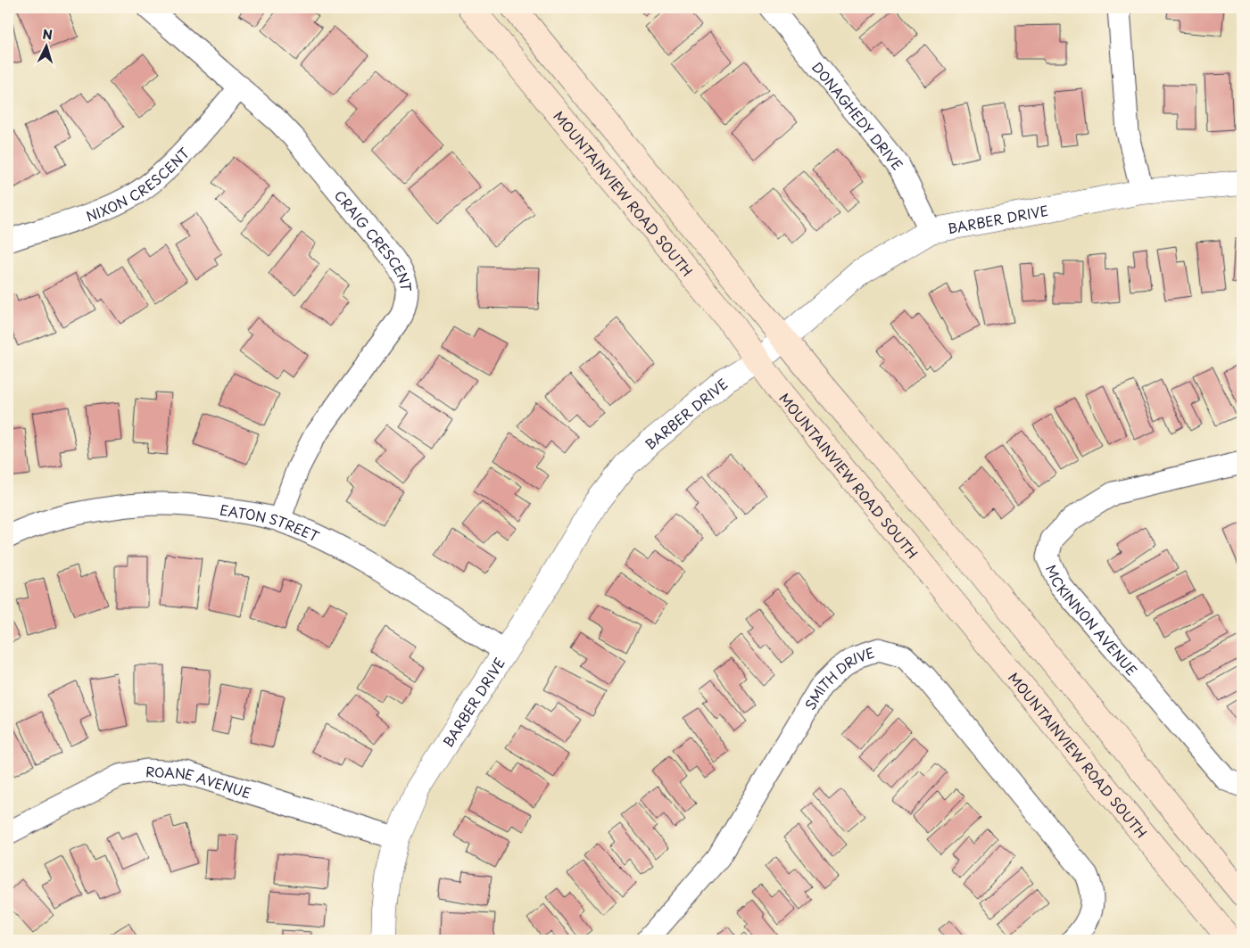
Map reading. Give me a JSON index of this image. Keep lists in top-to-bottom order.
{
  "streets": {
    "main road": ["MOUNTAINVIEW ROAD SOUTH"],
    "street": [
      "DONAGHEDY DRIVE",
      "NIXON CRESCENT",
      "BARBER DRIVE",
      "CRAIG CRESCENT",
      "EATON STREET",
      "MCKINNON AVENUE",
      "SMITH DRIVE",
      "ROANE AVENUE"
    ]
  },
  "crossings": [
    ["DONAGHEDY DRIVE", "BARBER DRIVE"],
    ["NIXON CRESCENT", "CRAIG CRESCENT"],
    ["MOUNTAINVIEW ROAD SOUTH", "BARBER DRIVE"],
    ["BARBER DRIVE", "EATON STREET"],
    ["BARBER DRIVE", "ROANE AVENUE"],
    ["CRAIG CRESCENT", "EATON STREET"]
  ],
  "north": "top"
}
